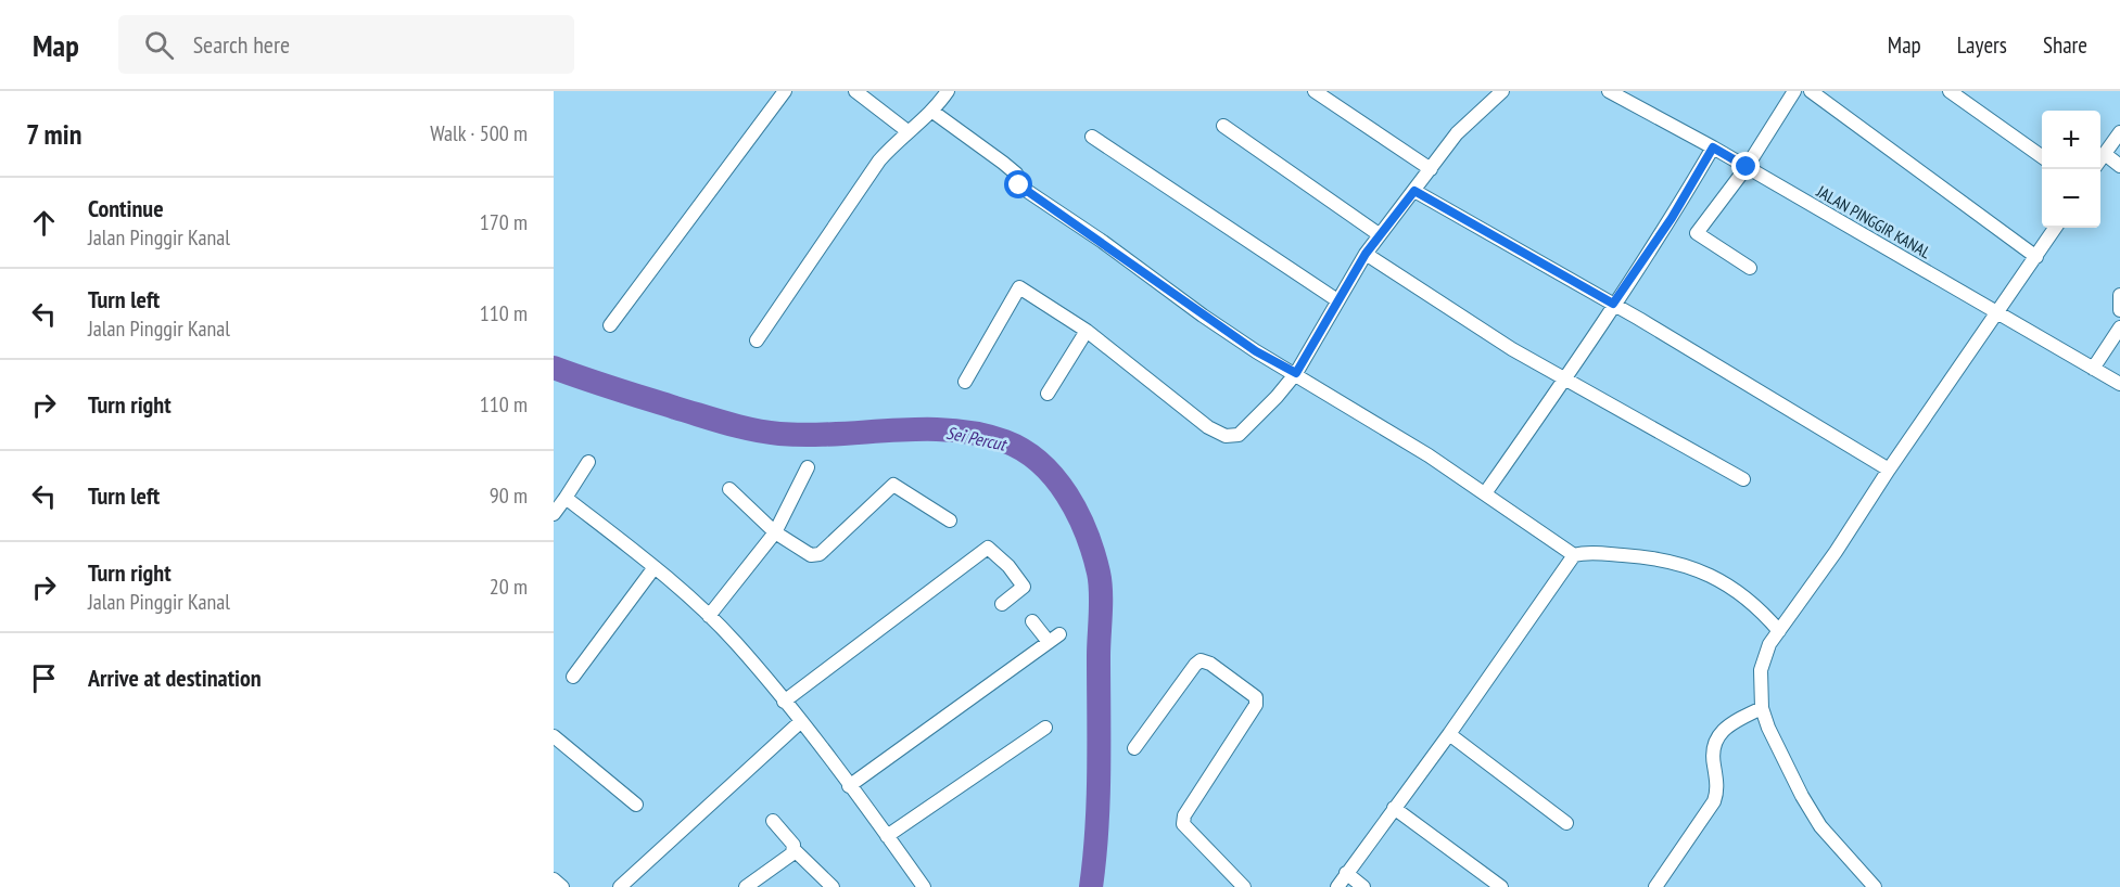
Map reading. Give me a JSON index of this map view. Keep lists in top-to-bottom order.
{
  "streets": {
    "street": ["JALAN PINGGIR KANAL"]
  },
  "water": ["Sei Percut"],
  "page": {
    "header": "Map",
    "search": "Search here",
    "nav": ["Map", "Layers", "Share"],
    "heading": ["7 min", "Walk · 500 m"],
    "map_buttons": ["+", "−"],
    "list": [
      ["Continue", "Jalan Pinggir Kanal", "170 m"],
      ["Turn left", "Jalan Pinggir Kanal", "110 m"],
      ["Turn right", "110 m"],
      ["Turn left", "90 m"],
      ["Turn right", "Jalan Pinggir Kanal", "20 m"],
      "Arrive at destination"
    ]
  }
}
